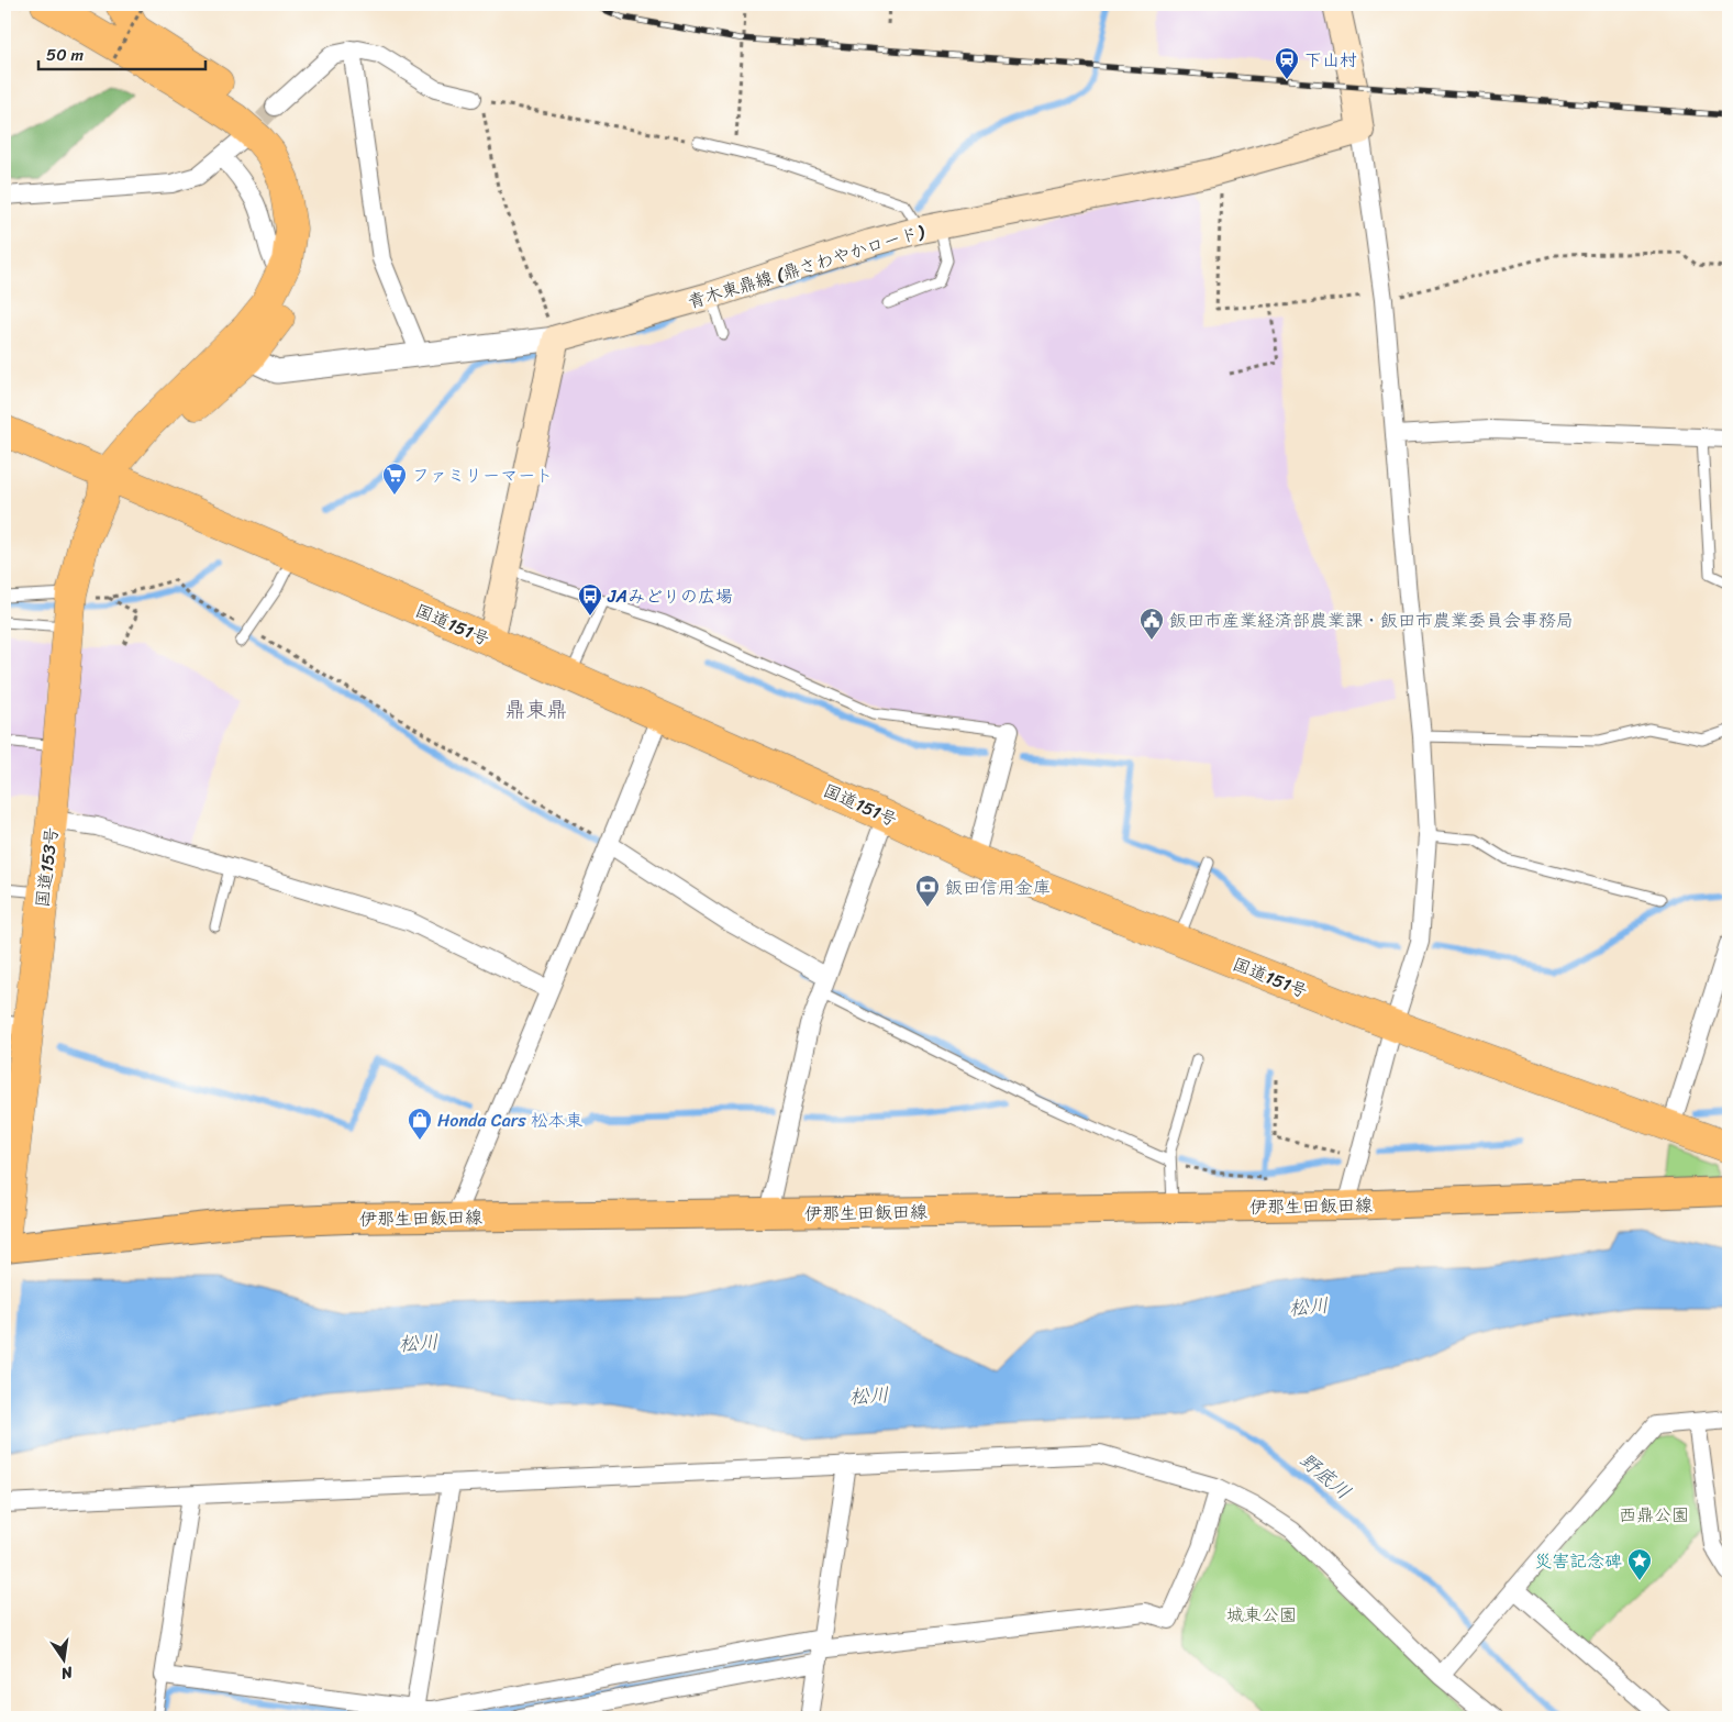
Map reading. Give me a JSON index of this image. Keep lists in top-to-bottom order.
{
  "streets": {
    "highway": ["国道151号", "国道153号"],
    "main road": ["青木東鼎線 (鼎さわやかロード)", "伊那生田飯田線"]
  },
  "crossings": [
    ["国道151号", "国道153号"]
  ],
  "districts": ["鼎東鼎"],
  "water": ["松川", "野底川"],
  "parks": ["西鼎公園", "城東公園"],
  "places": {
    "station": ["下山村"],
    "supermarket": ["ファミリーマート"],
    "bus stop": ["JAみどりの広場"],
    "public building": ["飯田市産業経済部農業課・飯田市農業委員会事務局"],
    "bank": ["飯田信用金庫"],
    "shop": ["Honda Cars 松本東"],
    "place": ["災害記念碑"]
  },
  "scale_bar": "50 m",
  "north": "bottom"
}
